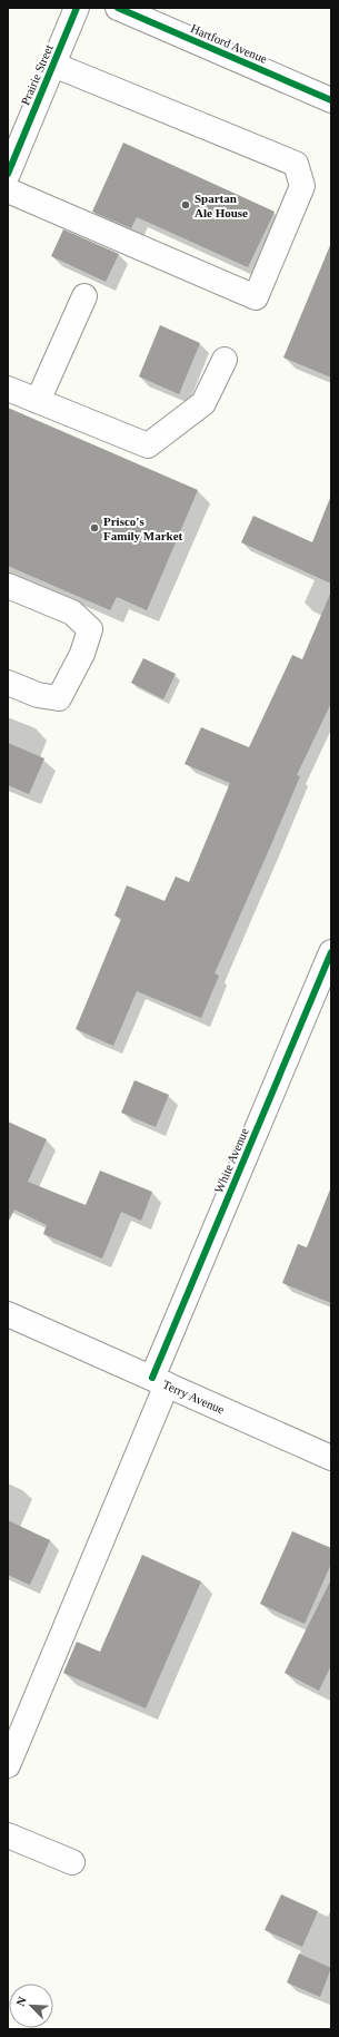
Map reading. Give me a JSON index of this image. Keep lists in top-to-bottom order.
{
  "streets": {
    "street": [
      "Hartford Avenue",
      "Prairie Street",
      "White Avenue",
      "Terry Avenue"
    ]
  },
  "crossings": [
    ["White Avenue", "Terry Avenue"]
  ],
  "places": ["Spartan Ale House", "Prisco's Family Market"],
  "north": "top left"
}
